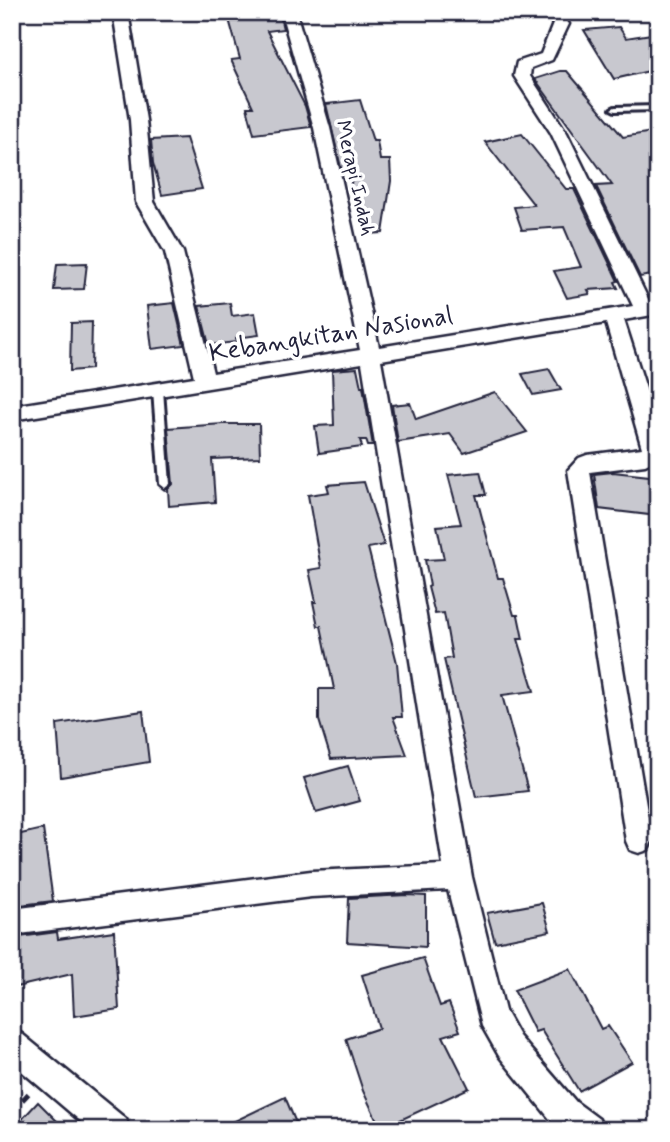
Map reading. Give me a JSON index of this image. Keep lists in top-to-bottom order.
{
  "streets": {
    "street": ["Merapi Indah", "Kebangkitan Nasional"]
  },
  "crossings": [
    ["Merapi Indah", "Kebangkitan Nasional"]
  ]
}
